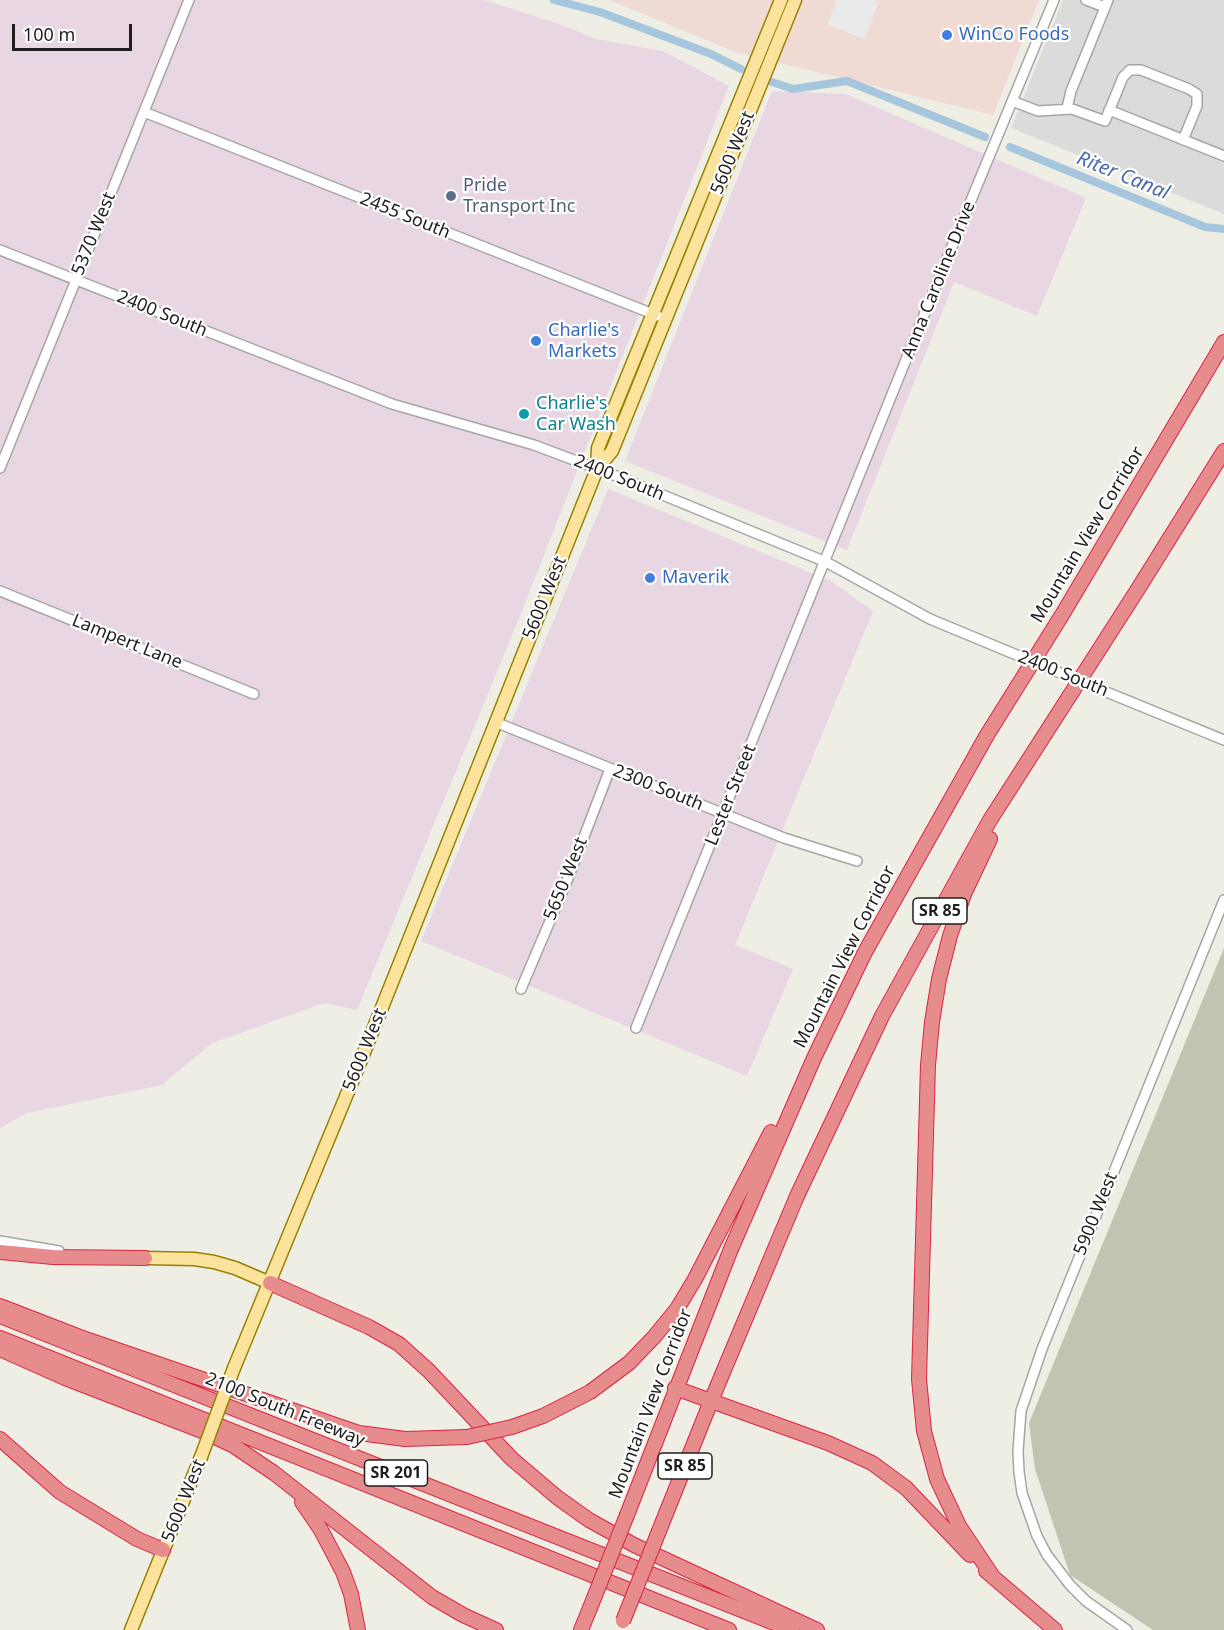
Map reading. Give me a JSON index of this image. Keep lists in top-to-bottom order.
{
  "streets": {
    "highway": [
      "Mountain View Corridor",
      "SR 85",
      "2100 South Freeway",
      "SR 201"
    ],
    "main road": ["5600 West"],
    "street": [
      "2455 South",
      "5370 West",
      "Anna Caroline Drive",
      "2400 South",
      "Lampert Lane",
      "2300 South",
      "Lester Street",
      "5650 West",
      "5900 West"
    ]
  },
  "crossings": [
    ["5600 West", "2455 South"],
    ["5600 West", "2400 South"],
    ["5600 West", "2300 South"],
    ["2455 South", "5370 West"],
    ["5370 West", "2400 South"],
    ["Anna Caroline Drive", "2400 South"],
    ["Anna Caroline Drive", "Lester Street"],
    ["2400 South", "Lester Street"],
    ["2300 South", "Lester Street"],
    ["2300 South", "5650 West"]
  ],
  "water": ["Riter Canal"],
  "places": [
    "WinCo Foods",
    "Pride Transport Inc",
    "Charlie's Markets",
    "Charlie's Car Wash",
    "Maverik"
  ],
  "scale_bar": "100 m"
}
